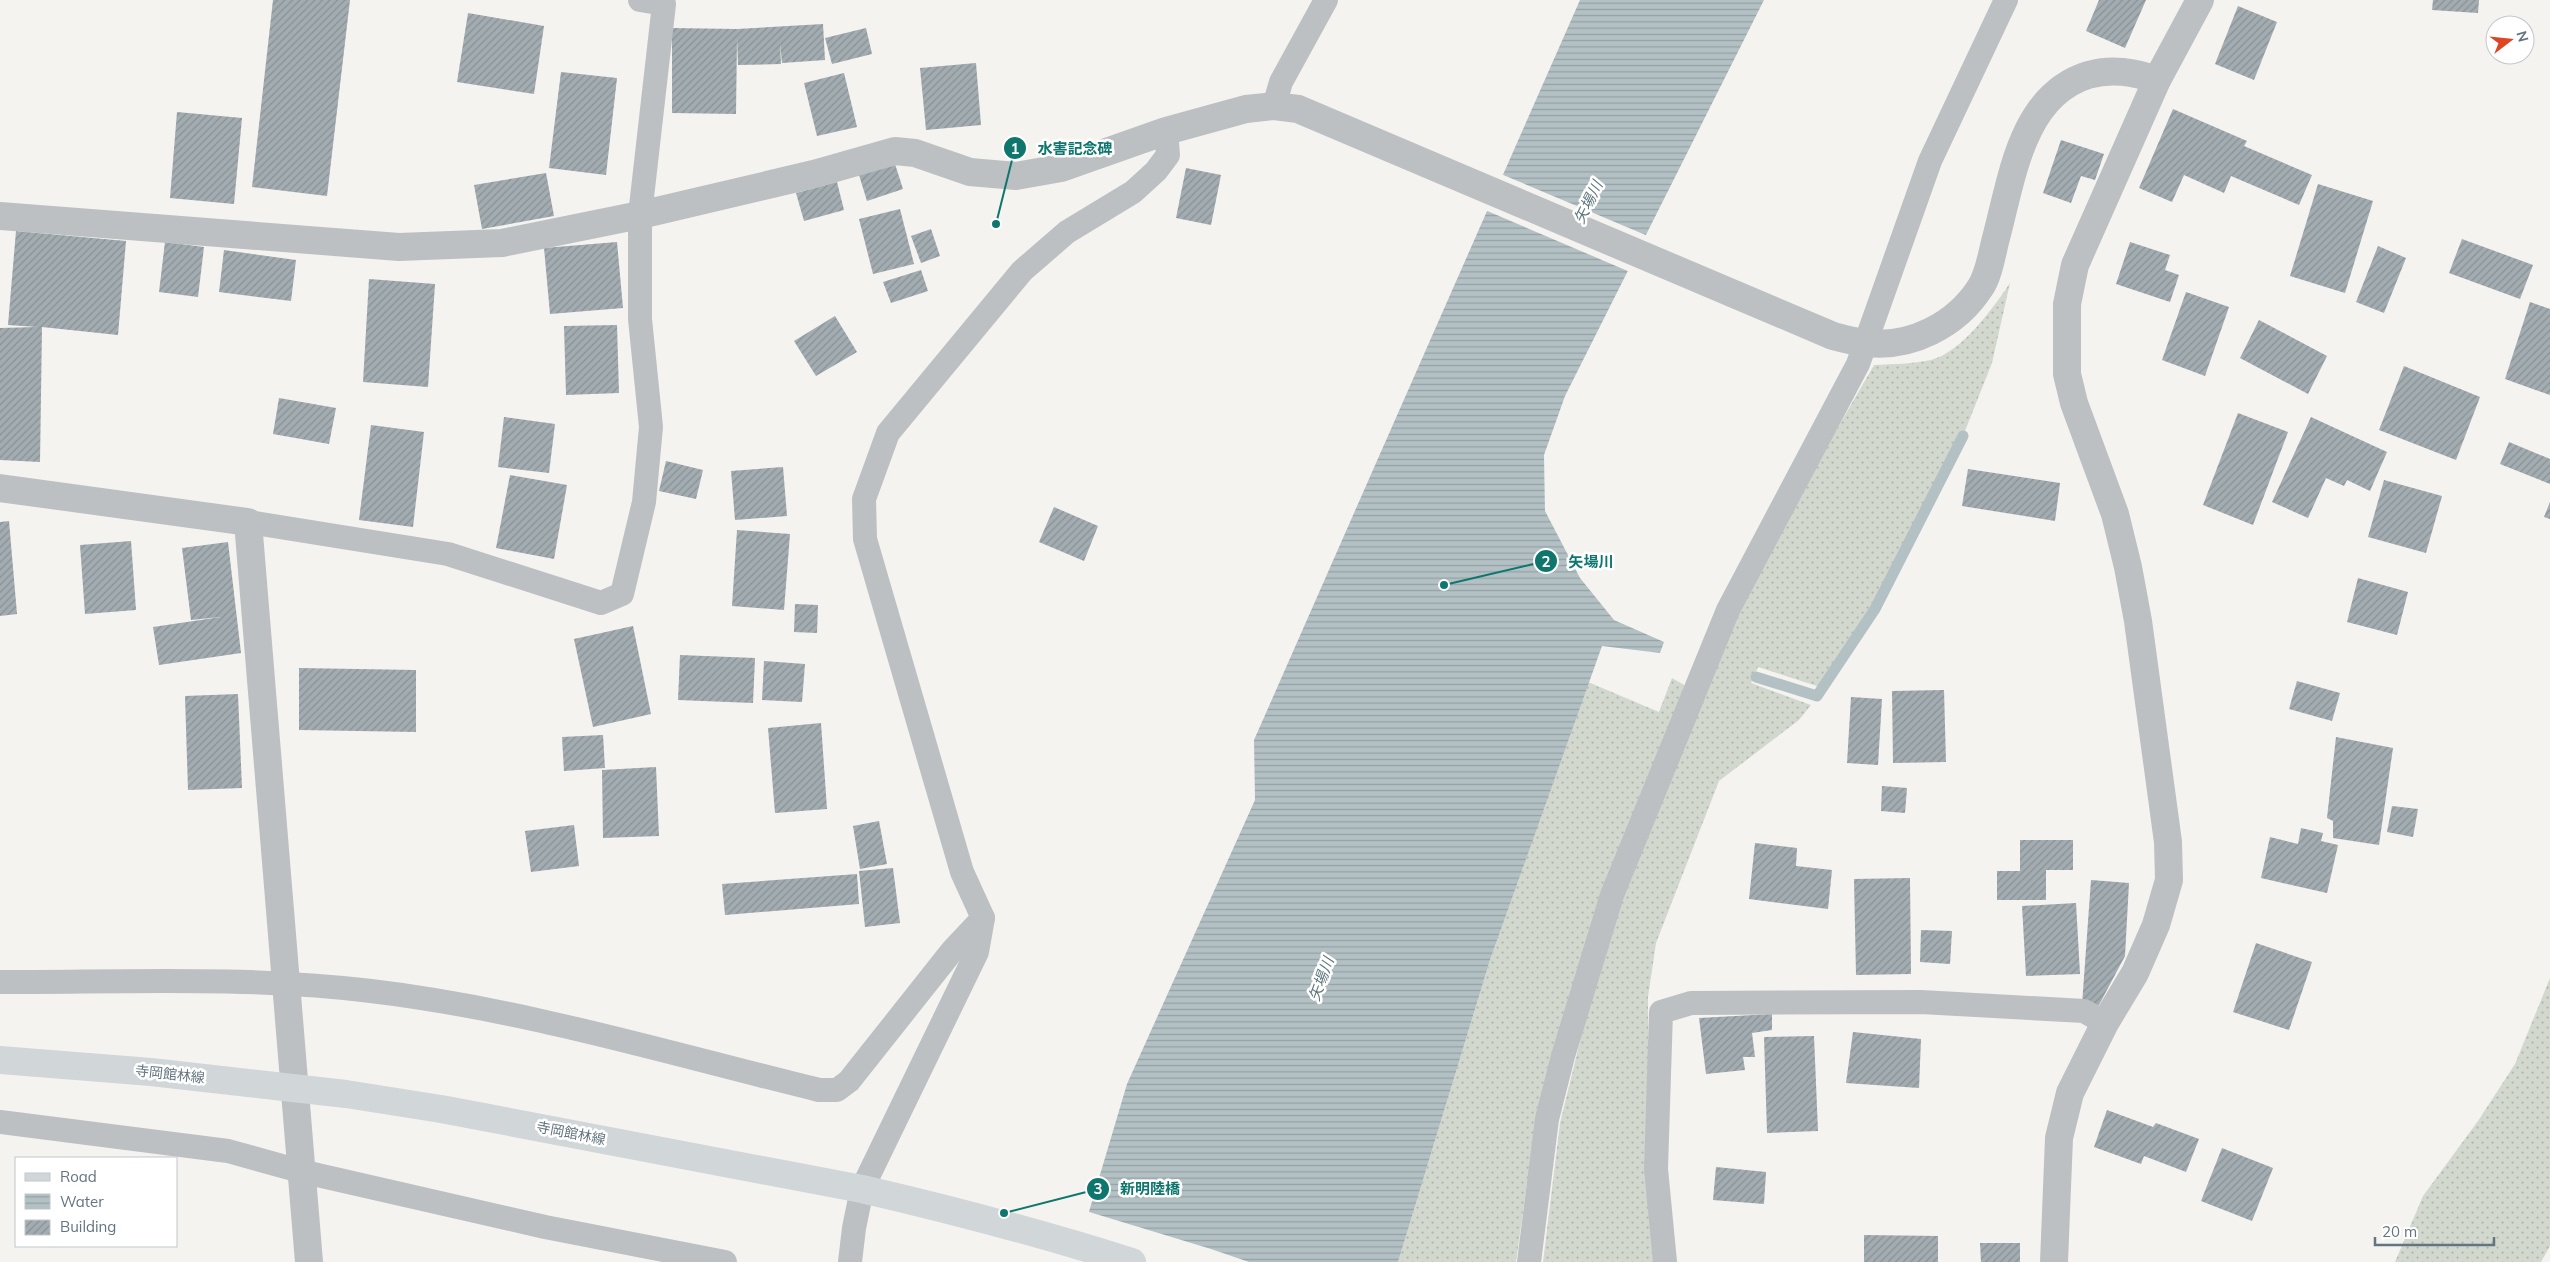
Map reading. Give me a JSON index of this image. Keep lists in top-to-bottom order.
{
  "streets": {
    "main road": ["寺岡館林線"]
  },
  "water": ["矢場川"],
  "places": ["水害記念碑", "矢場川", "新明陸橋"],
  "legend": ["Road", "Water", "Building"],
  "scale_bar": "20 m",
  "north": "right"
}
